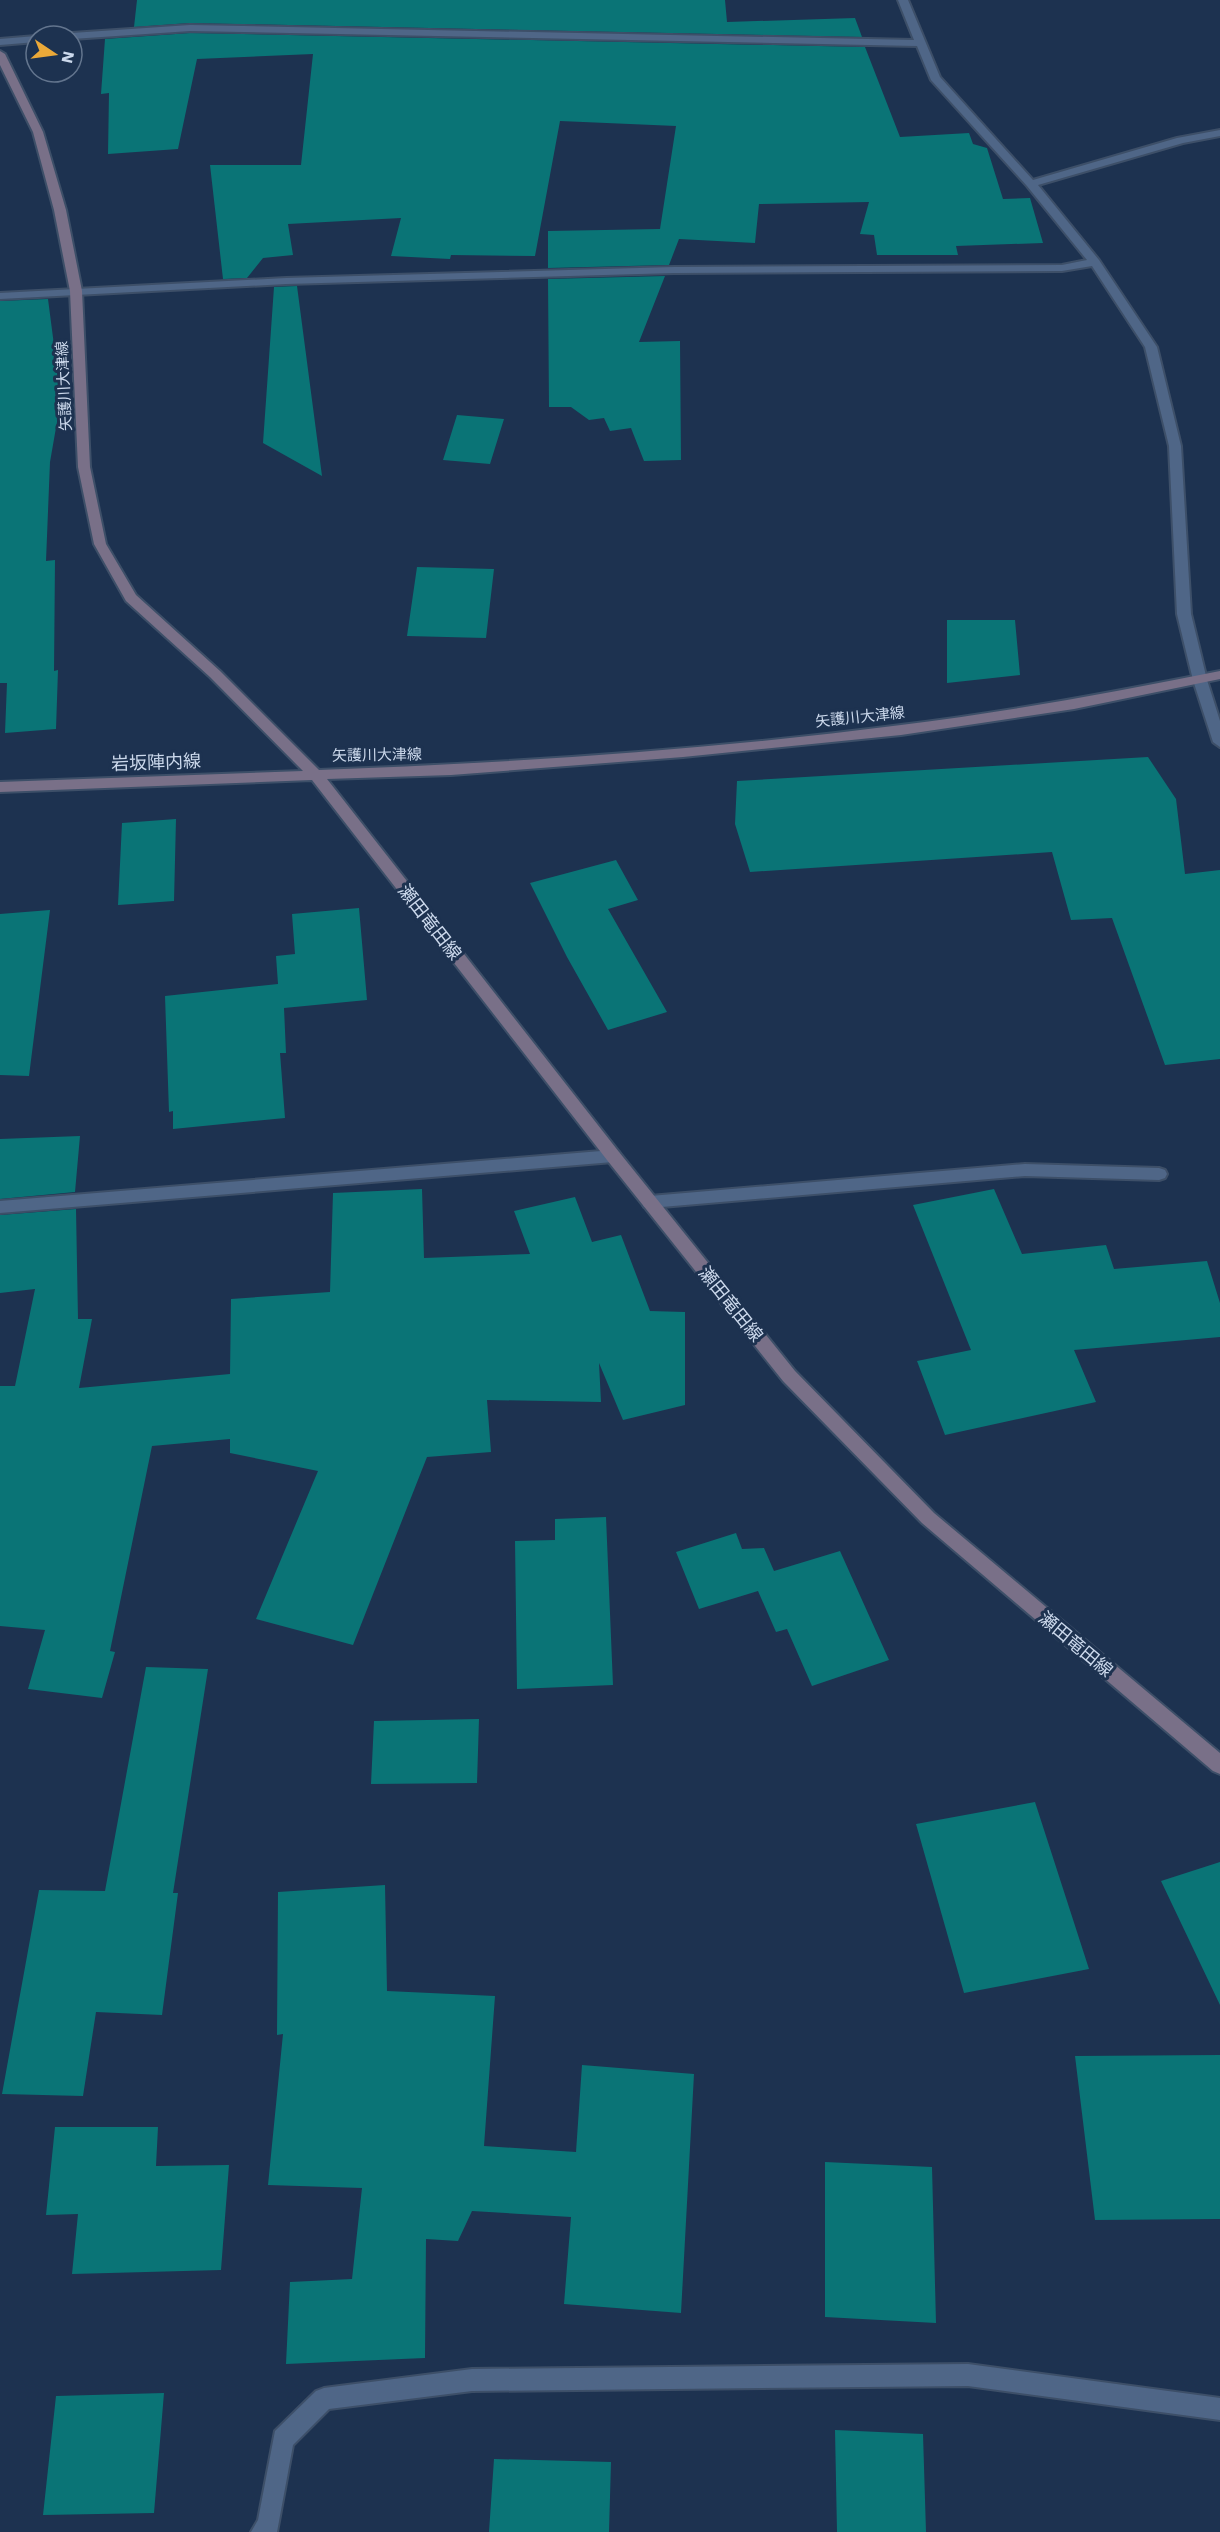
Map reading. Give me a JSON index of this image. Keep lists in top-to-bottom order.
{
  "streets": {
    "main road": ["矢護川大津線", "岩坂陣内線", "瀬田竜田線"]
  },
  "crossings": [
    ["矢護川大津線", "岩坂陣内線"],
    ["矢護川大津線", "瀬田竜田線"],
    ["岩坂陣内線", "瀬田竜田線"]
  ],
  "north": "right"
}
